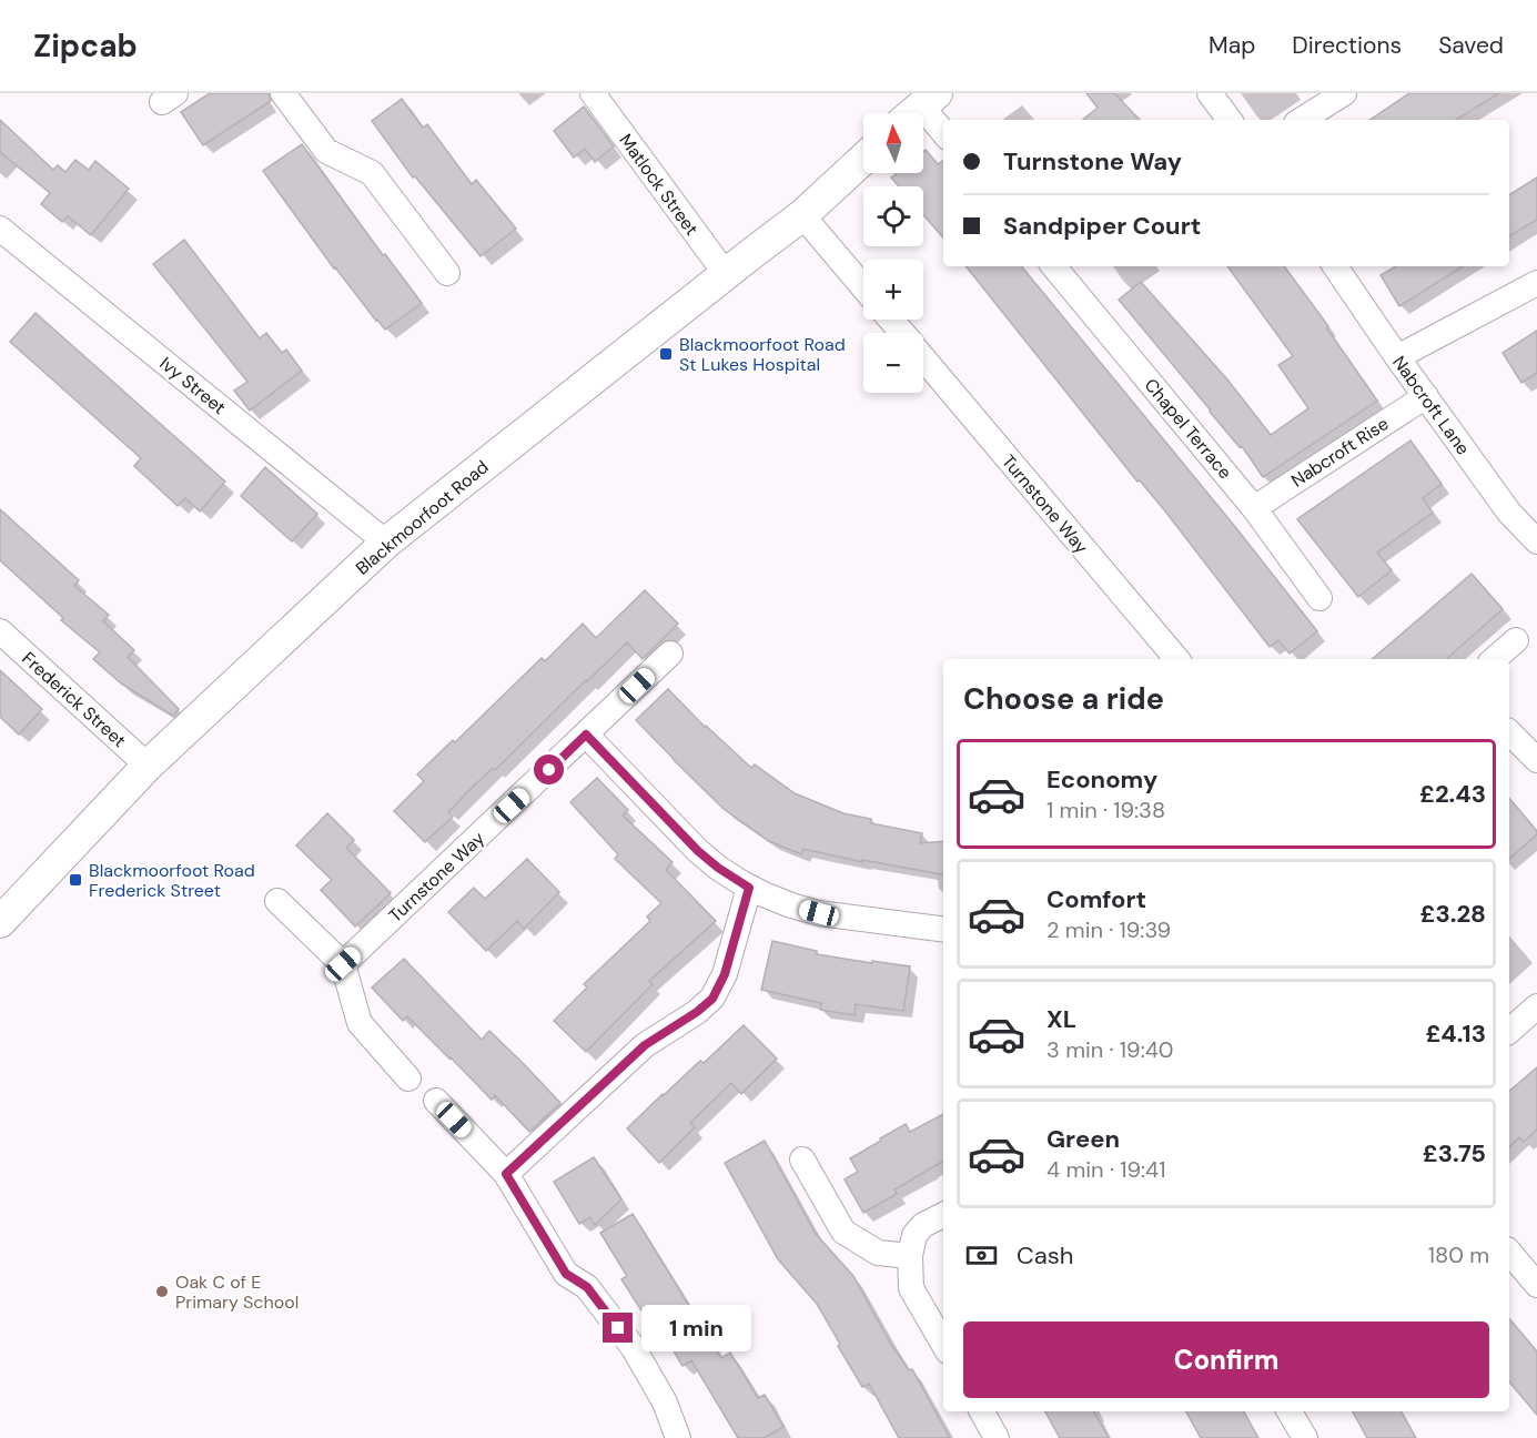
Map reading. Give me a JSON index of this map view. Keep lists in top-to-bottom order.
{
  "streets": {
    "street": [
      "Matlock Street",
      "Ivy Street",
      "Nabcroft Lane",
      "Chapel Terrace",
      "Nabcroft Rise",
      "Turnstone Way",
      "Blackmoorfoot Road",
      "Frederick Street"
    ]
  },
  "crossings": [
    ["Matlock Street", "Blackmoorfoot Road"],
    ["Ivy Street", "Blackmoorfoot Road"],
    ["Nabcroft Lane", "Nabcroft Rise"],
    ["Chapel Terrace", "Nabcroft Rise"],
    ["Blackmoorfoot Road", "Frederick Street"]
  ],
  "places": {
    "transit": ["Blackmoorfoot Road St Lukes Hospital", "Blackmoorfoot Road Frederick Street"],
    "other": ["Oak C of E Primary School"]
  },
  "north": "top",
  "page": {
    "header": "Zipcab",
    "nav": ["Map", "Directions", "Saved"],
    "map_buttons": ["+", "−"],
    "banner": ["Turnstone Way", "Sandpiper Court"],
    "heading": "Choose a ride",
    "list": [
      {
        "name": "Economy",
        "note": "1 min · 19:38",
        "value": "£2.43"
      },
      {
        "name": "Comfort",
        "note": "2 min · 19:39",
        "value": "£3.28"
      },
      {
        "name": "XL",
        "note": "3 min · 19:40",
        "value": "£4.13"
      },
      {
        "name": "Green",
        "note": "4 min · 19:41",
        "value": "£3.75"
      }
    ],
    "pay": ["Cash", "180 m"],
    "bubble": "1 min",
    "buttons": "Confirm"
  }
}
